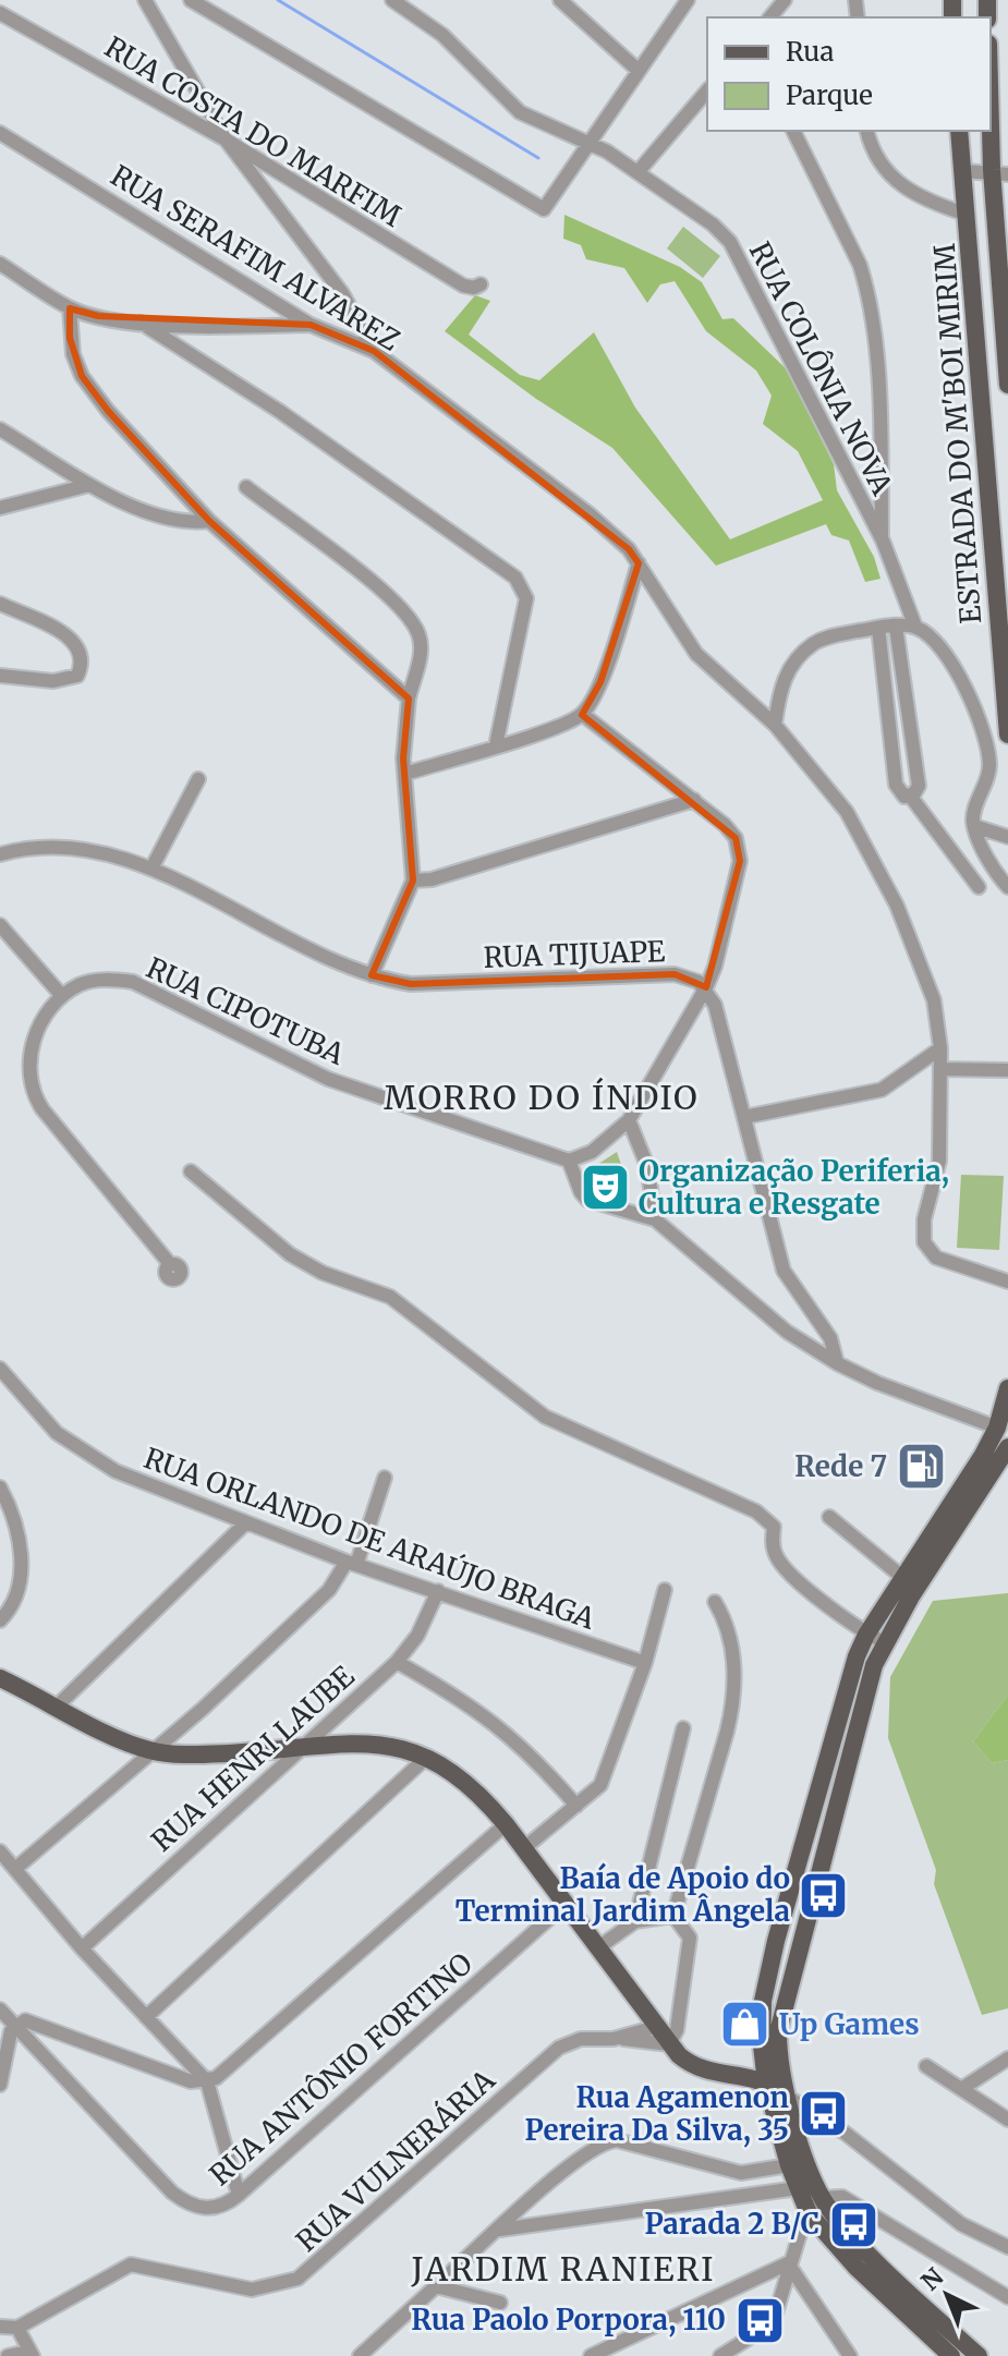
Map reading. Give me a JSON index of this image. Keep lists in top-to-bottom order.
{
  "streets": {
    "main road": ["ESTRADA DO M'BOI MIRIM"],
    "street": [
      "RUA COSTA DO MARFIM",
      "RUA SERAFIM ALVAREZ",
      "RUA COLÔNIA NOVA",
      "RUA TIJUAPE",
      "RUA CIPOTUBA",
      "RUA ORLANDO DE ARAÚJO BRAGA",
      "RUA HENRI LAUBE",
      "RUA ANTÔNIO FORTINO",
      "RUA VULNERÁRIA"
    ]
  },
  "crossings": [
    ["RUA ORLANDO DE ARAÚJO BRAGA", "RUA HENRI LAUBE"]
  ],
  "districts": ["MORRO DO ÍNDIO", "JARDIM RANIERI"],
  "places": {
    "theatre": ["Organização Periferia, Cultura e Resgate"],
    "fuel station": ["Rede 7"],
    "bus stop": [
      "Baía de Apoio do Terminal Jardim Ângela",
      "Rua Agamenon Pereira Da Silva, 35",
      "Parada 2 B/C",
      "Rua Paolo Porpora, 110"
    ],
    "shop": ["Up Games"]
  },
  "legend": ["Rua", "Parque"],
  "north": "top left"
}
